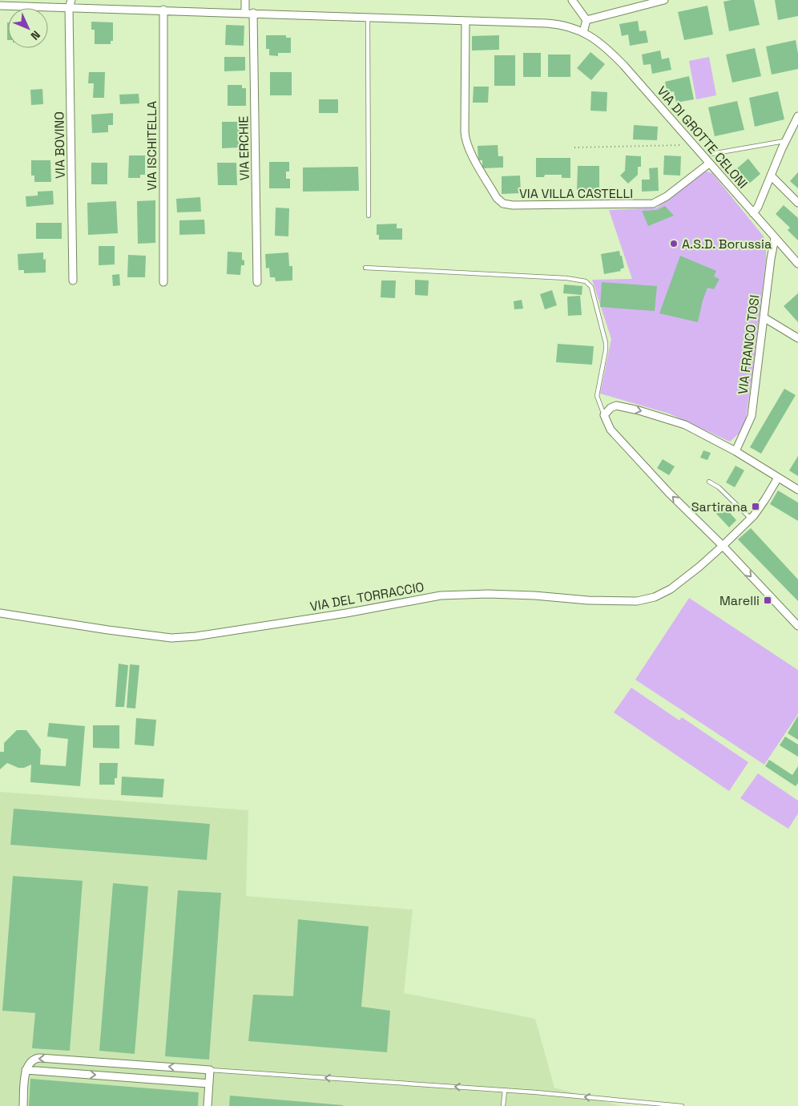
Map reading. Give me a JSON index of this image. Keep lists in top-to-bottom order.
{
  "streets": {
    "street": [
      "VIA DI GROTTE CELONI",
      "VIA BOVINO",
      "VIA ISCHITELLA",
      "VIA ERCHIE",
      "VIA VILLA CASTELLI",
      "VIA FRANCO TOSI",
      "VIA DEL TORRACCIO"
    ]
  },
  "crossings": [
    ["VIA DI GROTTE CELONI", "VIA BOVINO"],
    ["VIA DI GROTTE CELONI", "VIA ISCHITELLA"],
    ["VIA DI GROTTE CELONI", "VIA ERCHIE"],
    ["VIA DI GROTTE CELONI", "VIA VILLA CASTELLI"],
    ["VIA DI GROTTE CELONI", "VIA FRANCO TOSI"]
  ],
  "places": {
    "other": ["A.S.D. Borussia"],
    "transit": ["Sartirana", "Marelli"]
  },
  "north": "bottom right"
}
